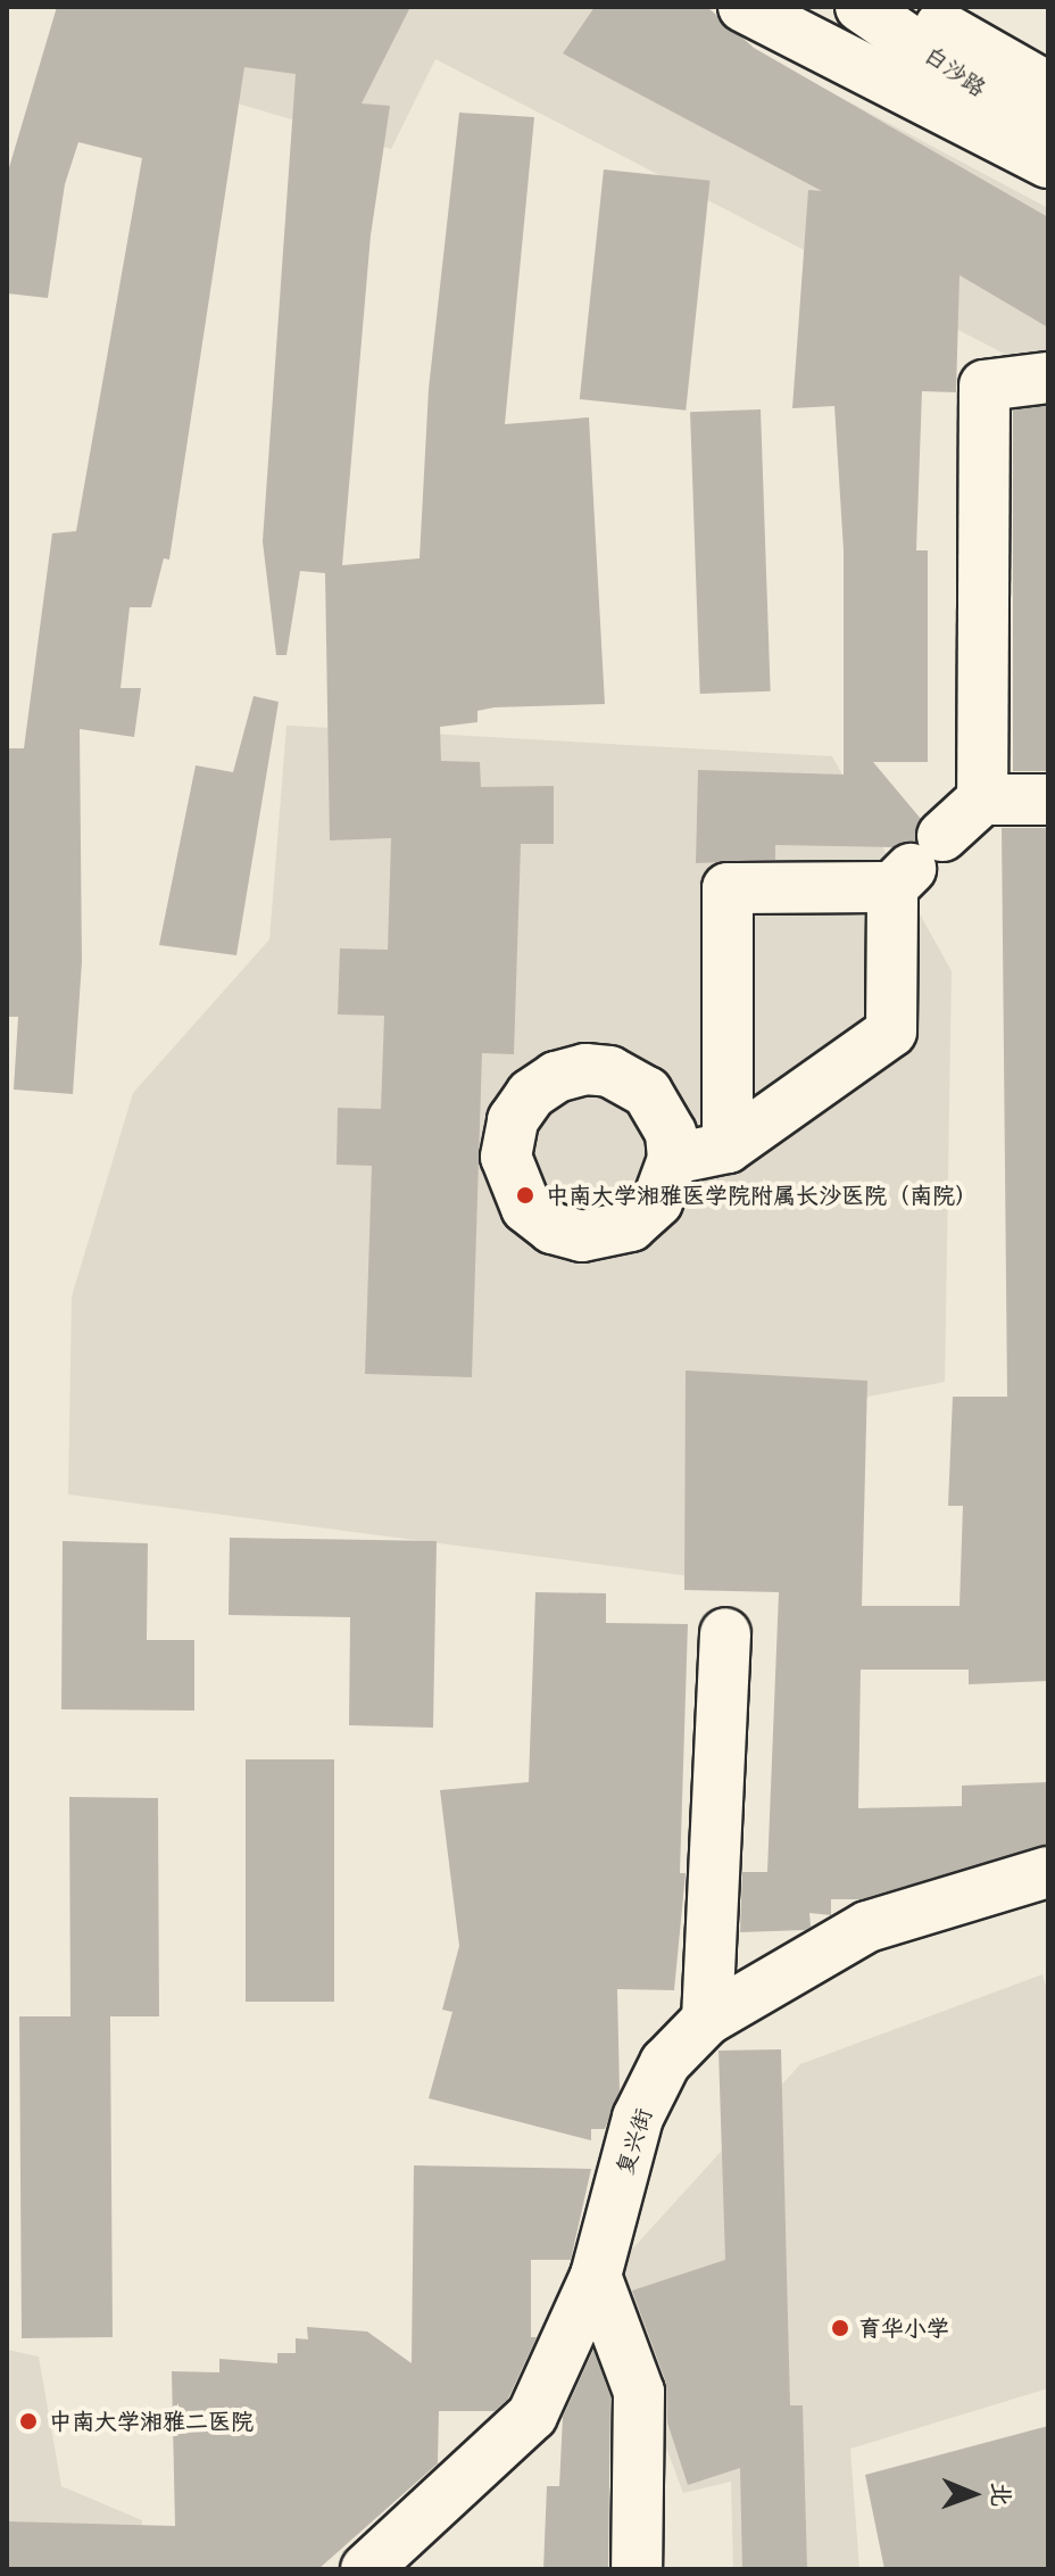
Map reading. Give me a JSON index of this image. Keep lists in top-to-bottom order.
{
  "streets": {
    "street": ["白沙路", "复兴街"]
  },
  "places": ["中南大学湘雅医学院附属长沙医院（南院）", "育华小学", "中南大学湘雅二医院"],
  "north": "right"
}
